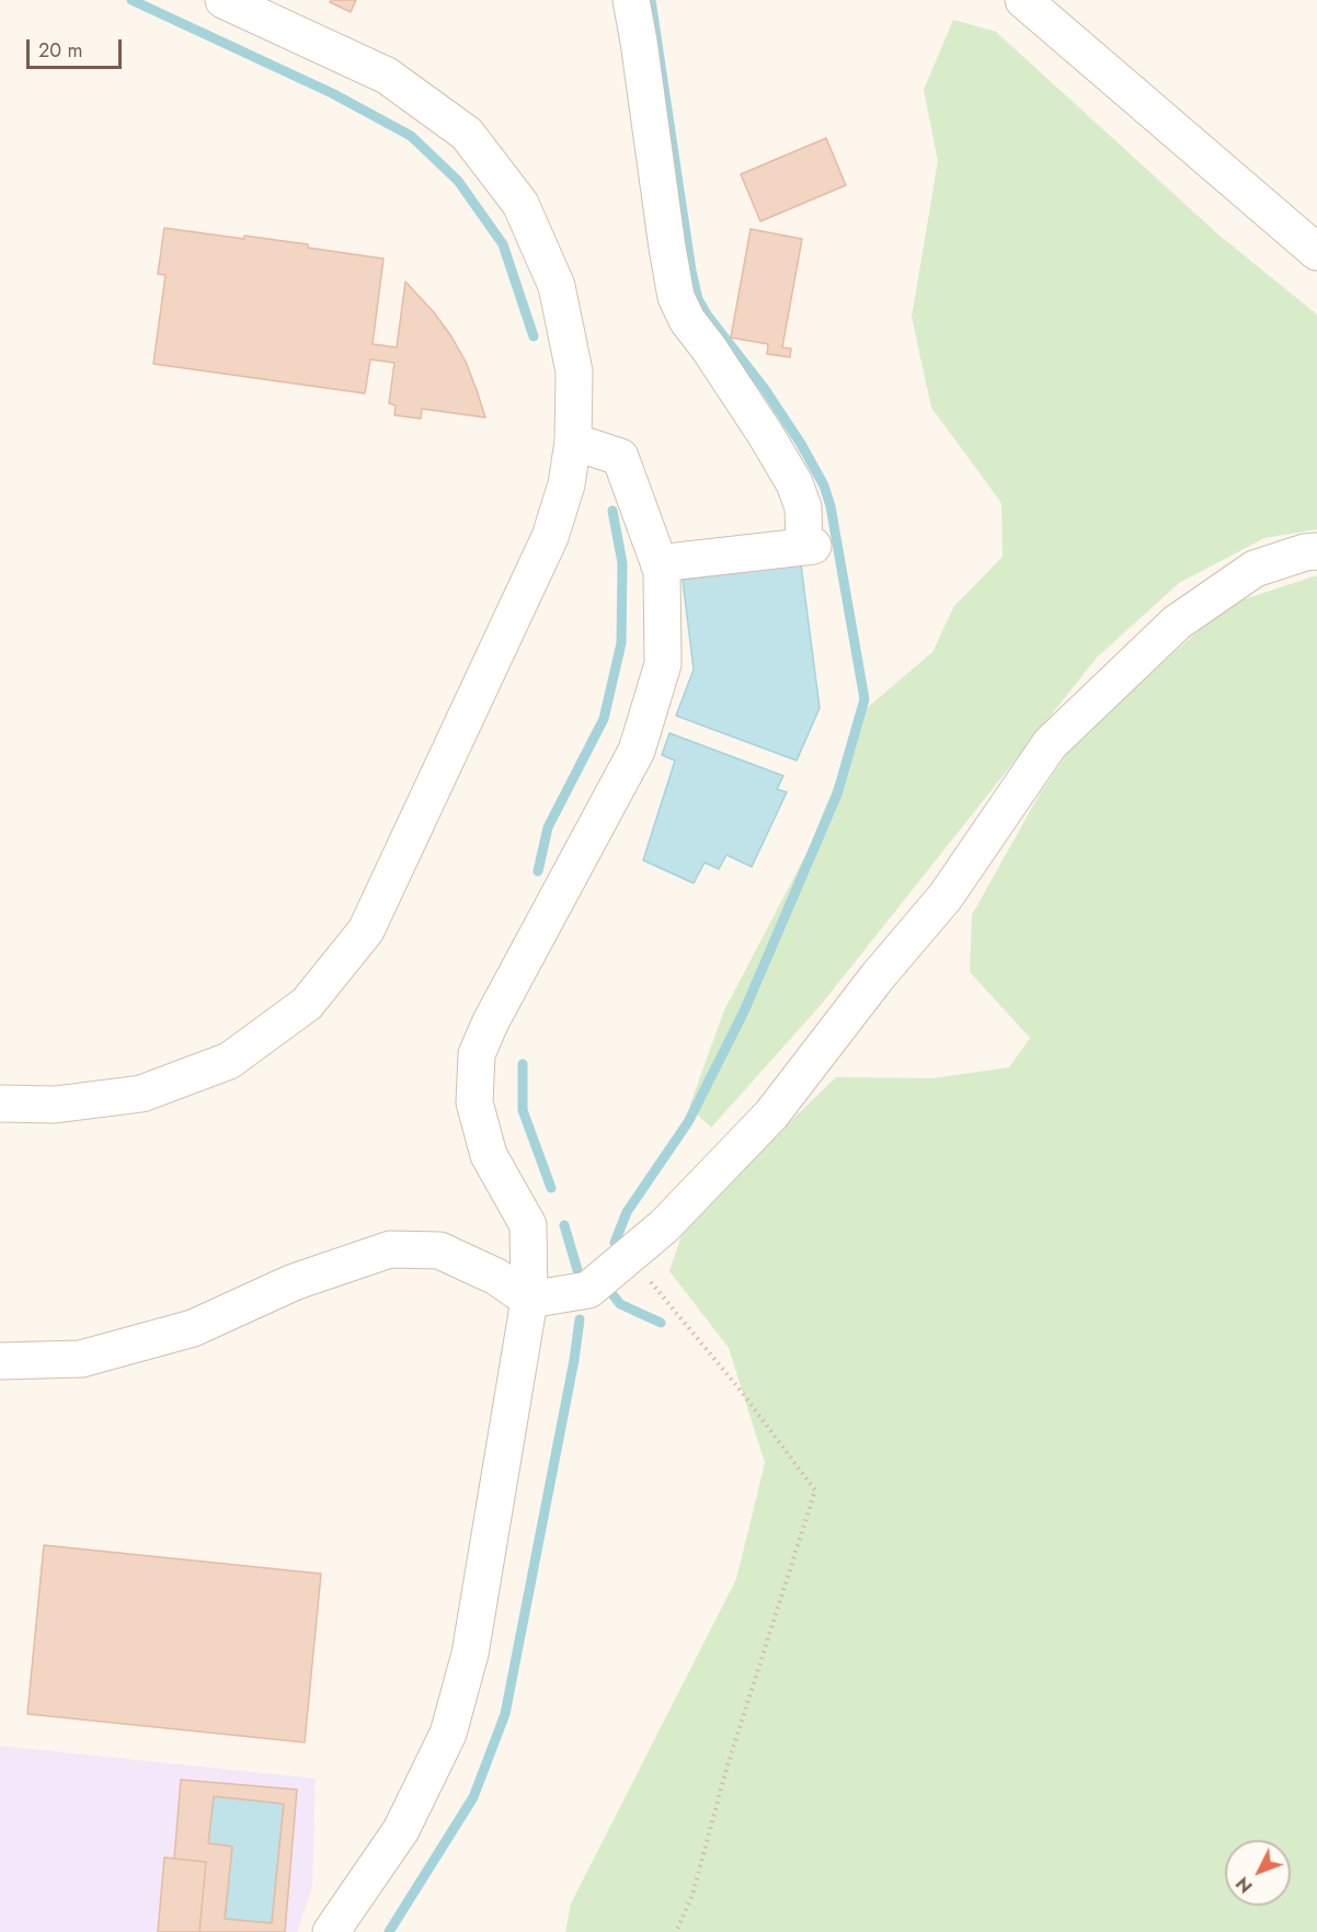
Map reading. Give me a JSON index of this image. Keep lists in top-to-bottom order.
{
  "scale_bar": "20 m",
  "north": "bottom left"
}
